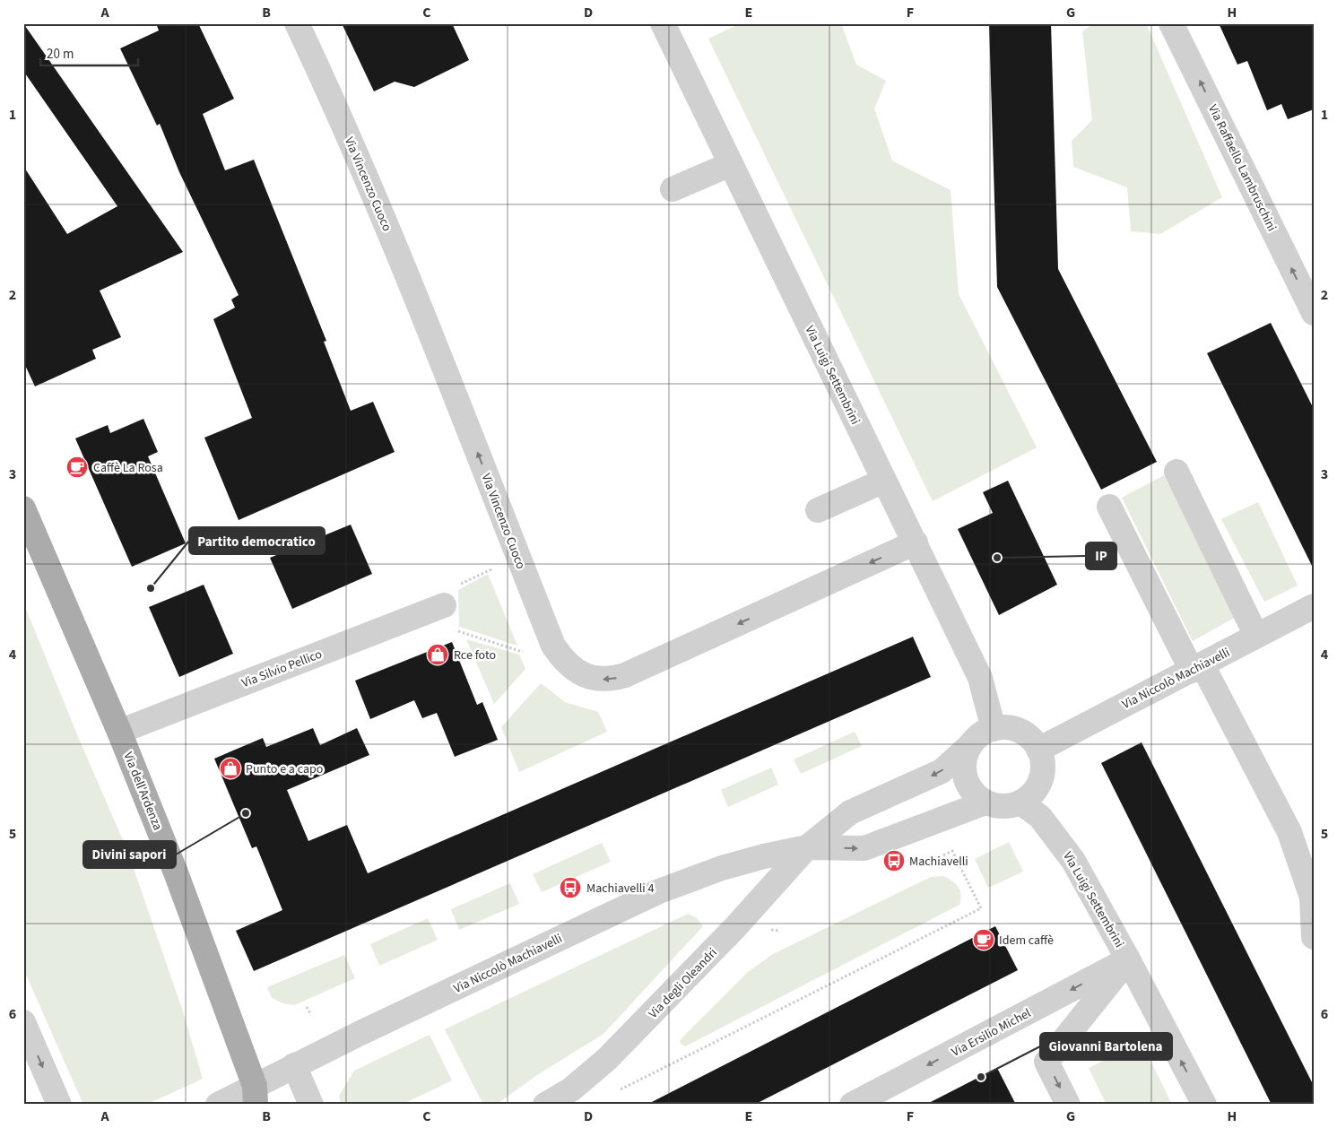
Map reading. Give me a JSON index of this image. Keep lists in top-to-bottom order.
{
  "streets": {
    "main road": ["Via dell'Ardenza"],
    "street": [
      "Via Raffaello Lambruschini",
      "Via Vincenzo Cuoco",
      "Via Luigi Settembrini",
      "Via Silvio Pellico",
      "Via Niccolò Machiavelli",
      "Via degli Oleandri",
      "Via Ersilio Michel"
    ]
  },
  "crossings": [
    ["Via Vincenzo Cuoco", "Via Luigi Settembrini"],
    ["Via Luigi Settembrini", "Via Niccolò Machiavelli"],
    ["Via Luigi Settembrini", "Via Ersilio Michel"],
    ["Via Silvio Pellico", "Via dell'Ardenza"],
    ["Via Niccolò Machiavelli", "Via dell'Ardenza"],
    ["Via Niccolò Machiavelli", "Via degli Oleandri"]
  ],
  "one_way": ["Via Raffaello Lambruschini", "Via Ersilio Michel"],
  "places": {
    "cafe": ["Caffè La Rosa", "Idem caffè"],
    "other": [
      "IP",
      "Partito democratico",
      "Divini sapori",
      "Giovanni Bartolena"
    ],
    "shop": ["Rce foto", "Punto e a capo"],
    "bus stop": ["Machiavelli", "Machiavelli 4"]
  },
  "scale_bar": "20 m",
  "grid": {
    "columns": [
      "A",
      "B",
      "C",
      "D",
      "E",
      "F",
      "G",
      "H"
    ],
    "rows": [
      "1",
      "2",
      "3",
      "4",
      "5",
      "6"
    ]
  }
}
